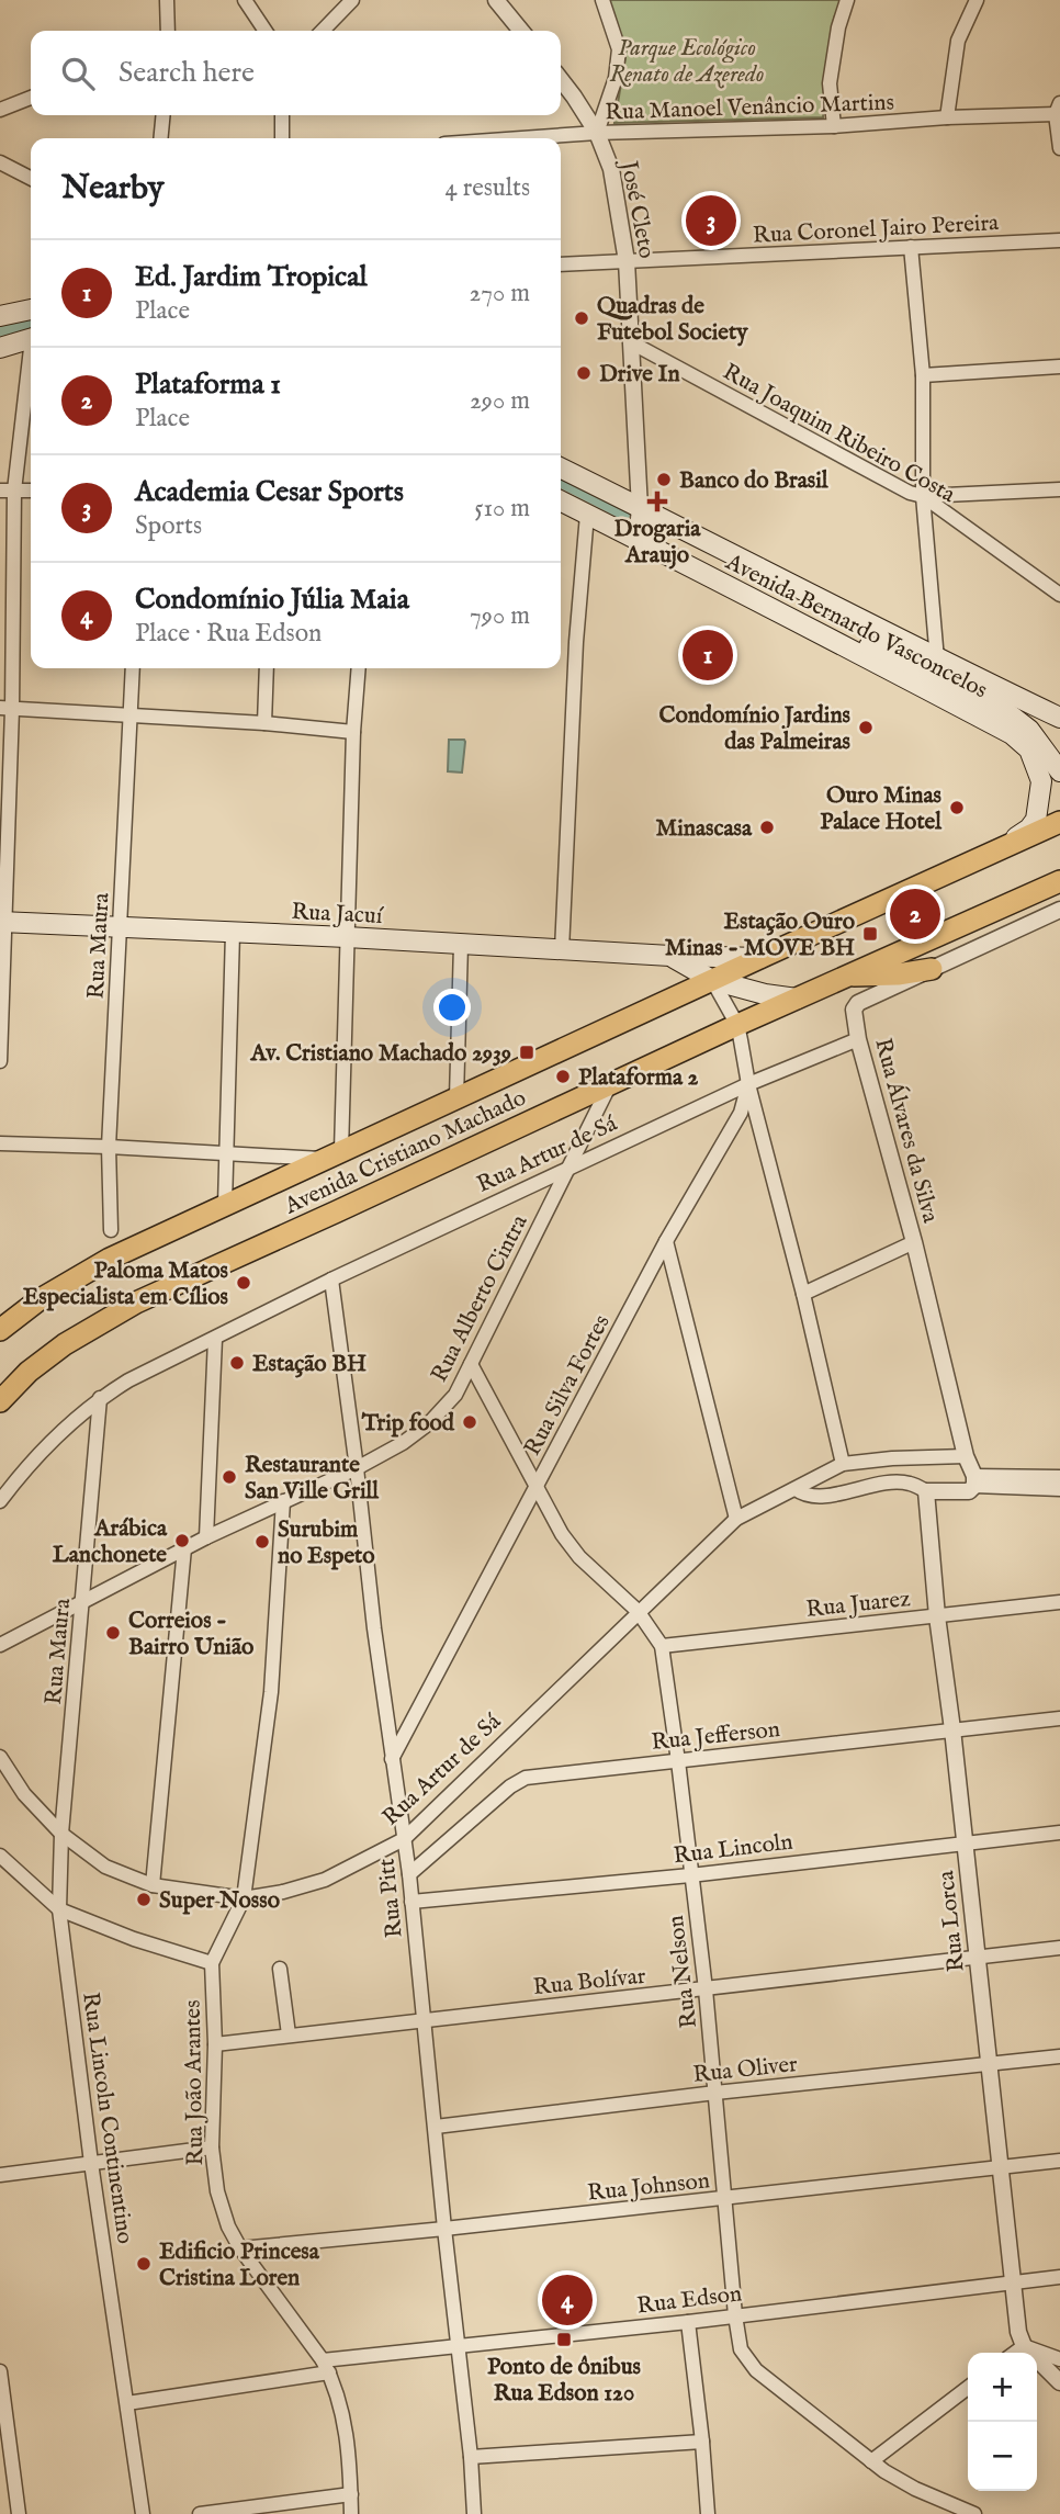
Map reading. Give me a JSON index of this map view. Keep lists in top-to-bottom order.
{
  "streets": {
    "highway": ["Avenida Cristiano Machado"],
    "main road": ["Avenida Bernardo Vasconcelos", "Rua Jacuí"],
    "street": [
      "Rua Manoel Venâncio Martins",
      "José Cleto",
      "Rua Coronel Jairo Pereira",
      "Rua Joaquim Ribeiro Costa",
      "Rua Maura",
      "Rua Álvares da Silva",
      "Rua Artur de Sá",
      "Rua Alberto Cintra",
      "Rua Silva Fortes",
      "Rua Juarez",
      "Rua Jefferson",
      "Rua Lincoln",
      "Rua Pitt",
      "Rua Lorca",
      "Rua Nelson",
      "Rua Bolívar",
      "Rua Oliver",
      "Rua João Arantes",
      "Rua Lincoln Continentino",
      "Rua Johnson",
      "Rua Edson"
    ]
  },
  "crossings": [
    ["Rua Manoel Venâncio Martins", "José Cleto"],
    ["José Cleto", "Rua Coronel Jairo Pereira"],
    ["José Cleto", "Rua Joaquim Ribeiro Costa"],
    ["José Cleto", "Avenida Bernardo Vasconcelos"],
    ["Avenida Bernardo Vasconcelos", "Avenida Cristiano Machado"],
    ["Rua Jacuí", "Rua Maura"],
    ["Rua Jacuí", "Avenida Cristiano Machado"],
    ["Rua Maura", "Rua Artur de Sá"],
    ["Rua Maura", "Rua Alberto Cintra"],
    ["Rua Maura", "Rua Lincoln Continentino"],
    ["Rua Álvares da Silva", "Rua Artur de Sá"],
    ["Avenida Cristiano Machado", "Rua Alberto Cintra"],
    ["Avenida Cristiano Machado", "Rua Silva Fortes"],
    ["Rua Artur de Sá", "Rua Alberto Cintra"],
    ["Rua Artur de Sá", "Rua Silva Fortes"],
    ["Rua Artur de Sá", "Rua Pitt"],
    ["Rua Artur de Sá", "Rua Nelson"],
    ["Rua Artur de Sá", "Rua João Arantes"],
    ["Rua Alberto Cintra", "Rua Pitt"],
    ["Rua Alberto Cintra", "Rua Nelson"],
    ["Rua Alberto Cintra", "Rua João Arantes"],
    ["Rua Silva Fortes", "Rua Pitt"],
    ["Rua Silva Fortes", "Rua Nelson"],
    ["Rua Juarez", "Rua Lorca"],
    ["Rua Juarez", "Rua Nelson"],
    ["Rua Jefferson", "Rua Pitt"],
    ["Rua Jefferson", "Rua Lorca"],
    ["Rua Jefferson", "Rua Nelson"],
    ["Rua Lincoln", "Rua Pitt"],
    ["Rua Lincoln", "Rua Lorca"],
    ["Rua Lincoln", "Rua Nelson"],
    ["Rua Pitt", "Rua Bolívar"],
    ["Rua Pitt", "Rua Oliver"],
    ["Rua Pitt", "Rua Johnson"],
    ["Rua Pitt", "Rua Edson"],
    ["Rua Lorca", "Rua Bolívar"],
    ["Rua Lorca", "Rua Oliver"],
    ["Rua Lorca", "Rua Johnson"],
    ["Rua Lorca", "Rua Edson"],
    ["Rua Nelson", "Rua Bolívar"],
    ["Rua Nelson", "Rua Oliver"],
    ["Rua Nelson", "Rua Johnson"],
    ["Rua Nelson", "Rua Edson"],
    ["Rua Bolívar", "Rua João Arantes"],
    ["Rua João Arantes", "Rua Johnson"],
    ["Rua João Arantes", "Rua Edson"],
    ["Rua Lincoln Continentino", "Rua Edson"]
  ],
  "parks": ["Parque Ecológico Renato de Azeredo"],
  "places": {
    "other": [
      "Quadras de Futebol Society",
      "Drive In",
      "Banco do Brasil",
      "Condomínio Jardins das Palmeiras",
      "Ouro Minas Palace Hotel",
      "Minascasa",
      "Plataforma 2",
      "Paloma Matos Especialista em Cílios",
      "Estação BH",
      "Trip food",
      "Restaurante San Ville Grill",
      "Arábica Lanchonete",
      "Surubim no Espeto",
      "Correios - Bairro União",
      "Super Nosso",
      "Edificio Princesa Cristina Loren"
    ],
    "health": ["Drogaria Araujo"],
    "transit": ["Estação Ouro Minas - MOVE BH", "Av. Cristiano Machado 2939", "Ponto de ônibus Rua Edson 120"]
  },
  "page": {
    "search": "Search here",
    "heading": ["Nearby", "4 results"],
    "pins": [
      "3",
      "1",
      "2",
      "4"
    ],
    "list": [
      {
        "mark": "1",
        "name": "Ed. Jardim Tropical",
        "note": "Place",
        "value": "270 m"
      },
      {
        "mark": "2",
        "name": "Plataforma 1",
        "note": "Place",
        "value": "290 m"
      },
      {
        "mark": "3",
        "name": "Academia Cesar Sports",
        "note": "Sports",
        "value": "510 m"
      },
      {
        "mark": "4",
        "name": "Condomínio Júlia Maia",
        "note": "Place · Rua Edson",
        "value": "790 m"
      }
    ],
    "map_buttons": ["+", "−"]
  }
}
